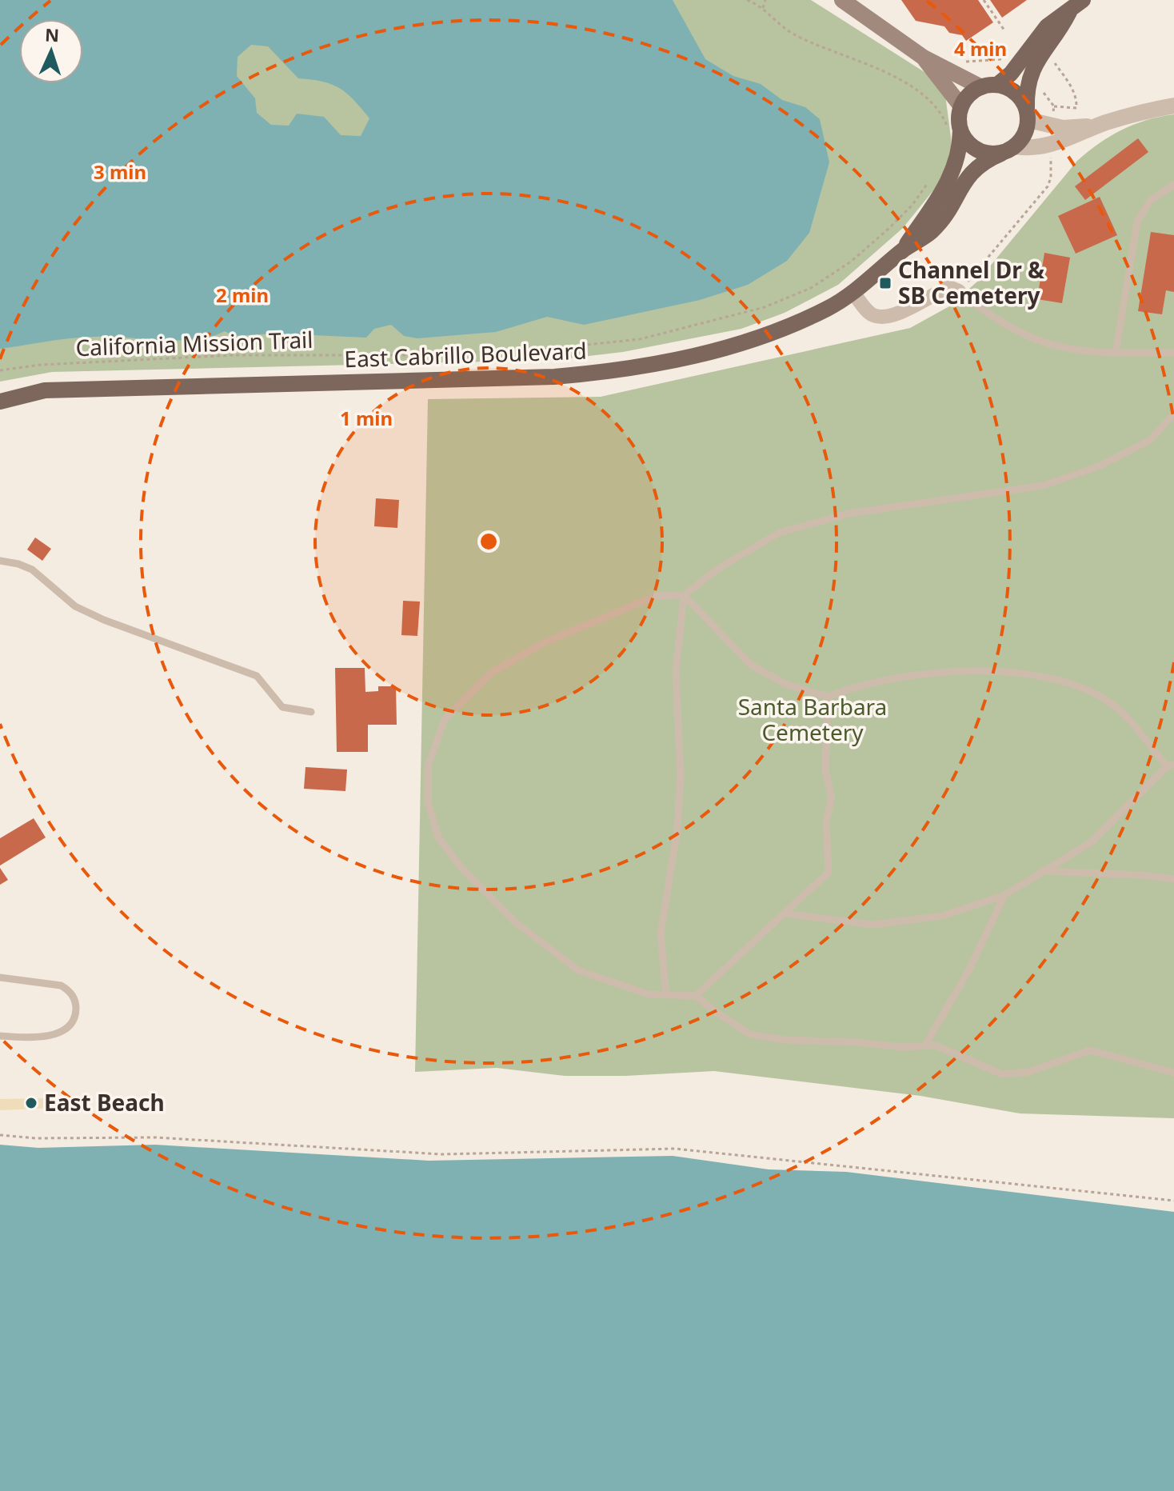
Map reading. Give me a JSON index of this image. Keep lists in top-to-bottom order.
{
  "streets": {
    "main road": ["East Cabrillo Boulevard"],
    "path": ["California Mission Trail"]
  },
  "parks": ["Santa Barbara Cemetery"],
  "places": {
    "transit": ["Channel Dr & SB Cemetery"],
    "other": ["East Beach"]
  },
  "north": "top",
  "rings": [
    "4 min",
    "3 min",
    "2 min",
    "1 min"
  ]
}
